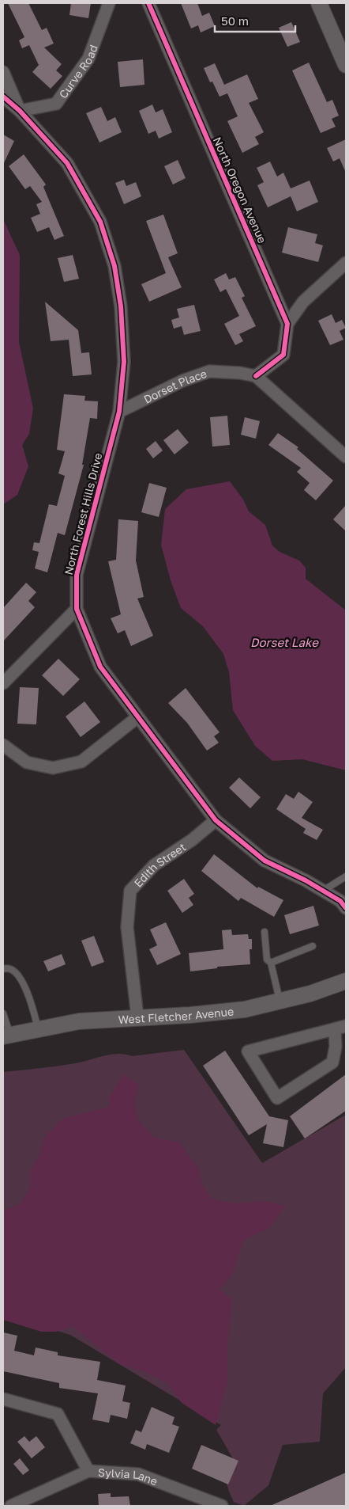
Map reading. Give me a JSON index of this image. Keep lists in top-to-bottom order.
{
  "streets": {
    "main road": ["West Fletcher Avenue"],
    "street": [
      "Curve Road",
      "North Oregon Avenue",
      "Dorset Place",
      "North Forest Hills Drive",
      "Edith Street",
      "Sylvia Lane"
    ]
  },
  "crossings": [
    ["Curve Road", "North Forest Hills Drive"],
    ["Dorset Place", "North Forest Hills Drive"],
    ["North Forest Hills Drive", "Edith Street"],
    ["Edith Street", "West Fletcher Avenue"]
  ],
  "water": ["Dorset Lake"],
  "scale_bar": "50 m"
}
